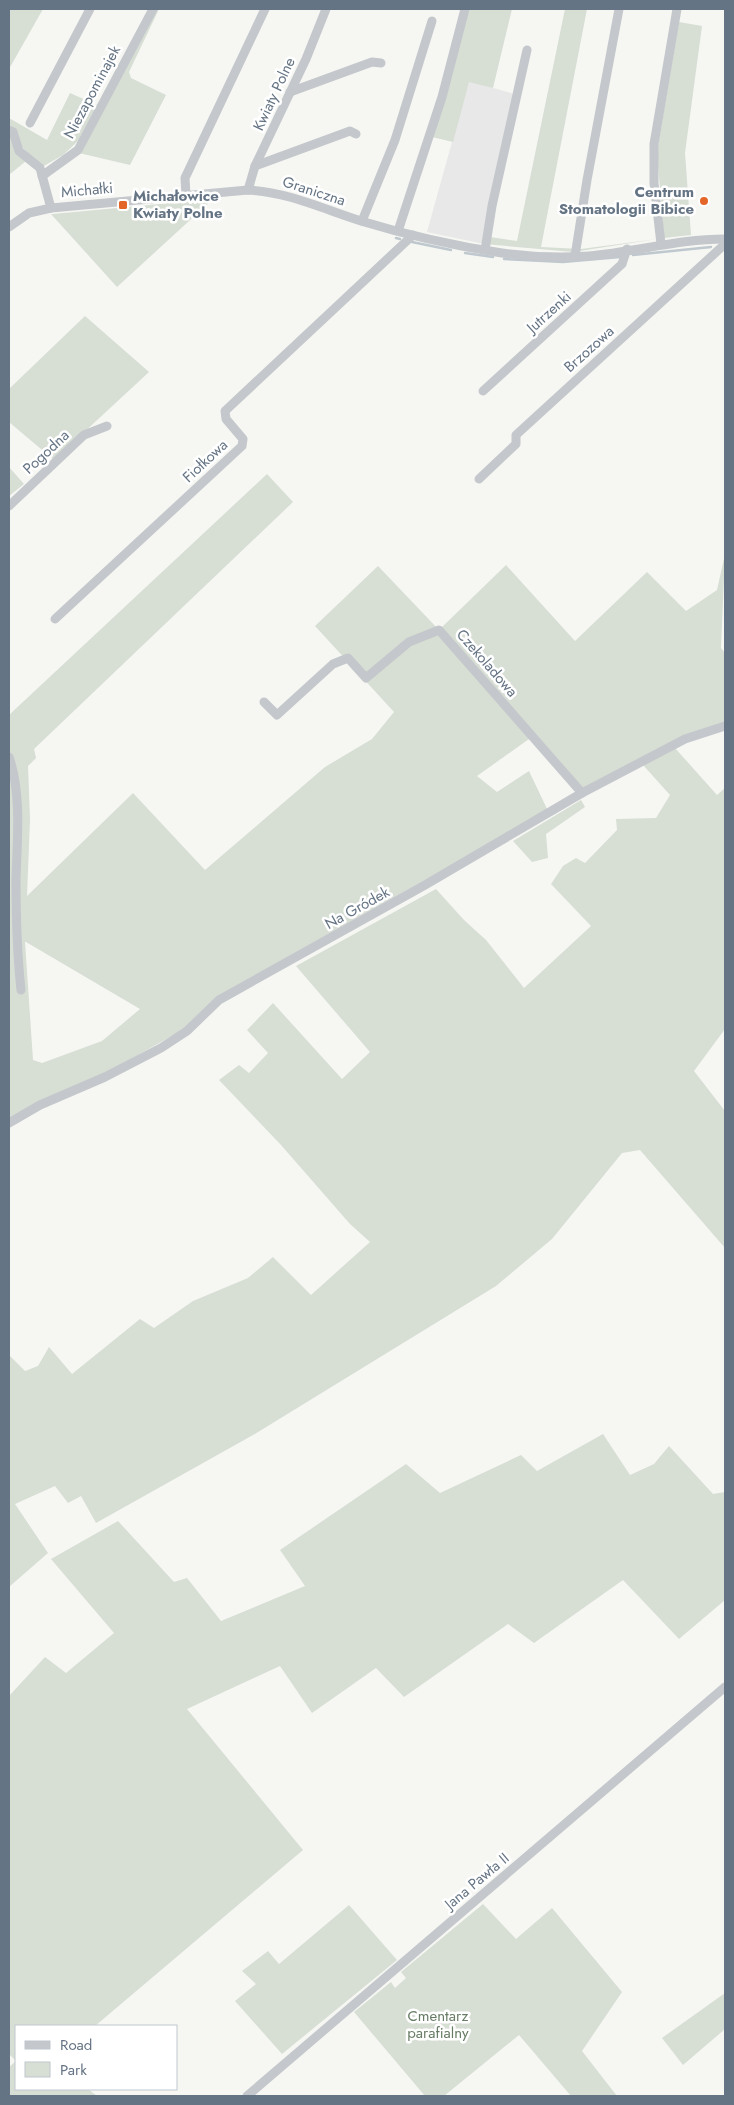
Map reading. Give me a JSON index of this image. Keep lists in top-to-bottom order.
{
  "streets": {
    "street": [
      "Niezapominajek",
      "Kwiaty Polne",
      "Michałki",
      "Graniczna",
      "Jutrzenki",
      "Brzozowa",
      "Pogodna",
      "Fiołkowa",
      "Czekoladowa",
      "Na Gródek",
      "Jana Pawła II"
    ]
  },
  "crossings": [
    ["Kwiaty Polne", "Graniczna"],
    ["Michałki", "Graniczna"],
    ["Graniczna", "Jutrzenki"],
    ["Graniczna", "Fiołkowa"],
    ["Czekoladowa", "Na Gródek"]
  ],
  "parks": ["Cmentarz parafialny"],
  "places": {
    "other": ["Centrum Stomatologii Bibice"],
    "transit": ["Michałowice Kwiaty Polne"]
  },
  "legend": ["Road", "Park"]
}
